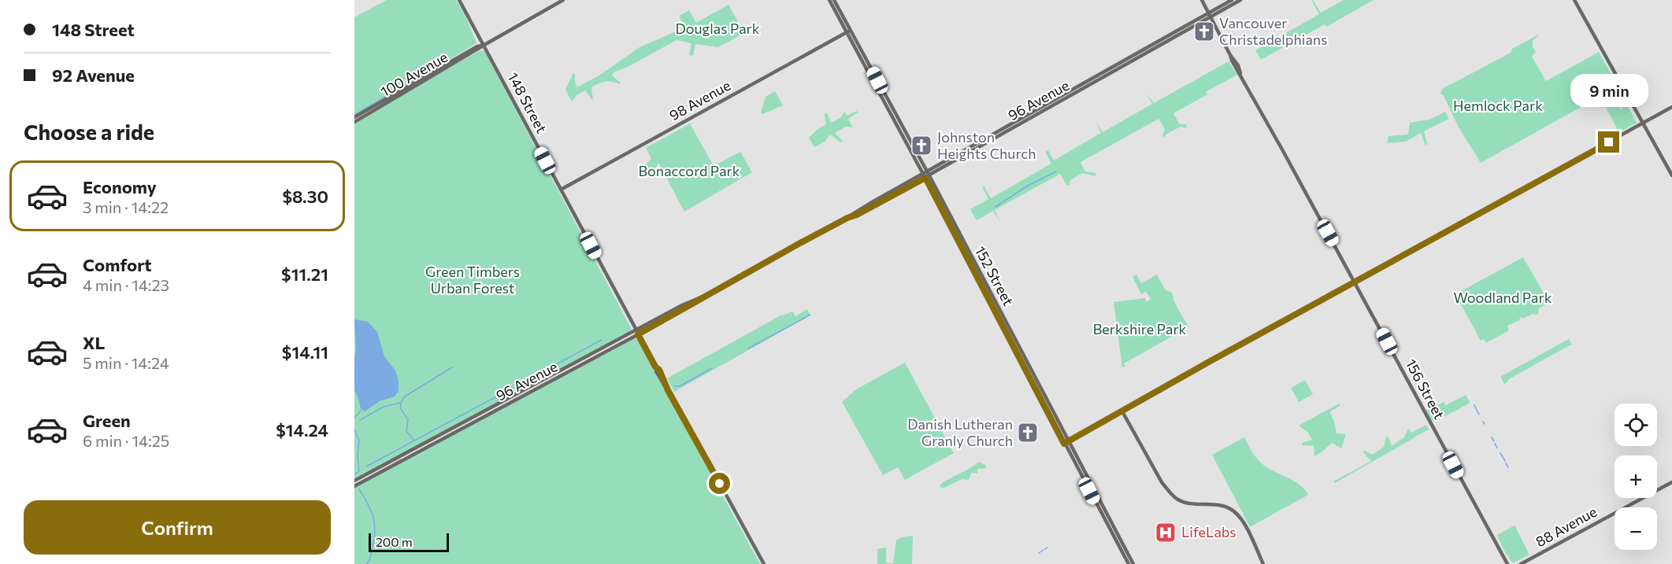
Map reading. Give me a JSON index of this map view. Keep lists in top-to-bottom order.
{
  "streets": {
    "main road": [
      "100 Avenue",
      "98 Avenue",
      "96 Avenue",
      "148 Street",
      "152 Street",
      "156 Street",
      "88 Avenue"
    ]
  },
  "crossings": [
    ["100 Avenue", "148 Street"],
    ["98 Avenue", "148 Street"],
    ["98 Avenue", "152 Street"],
    ["96 Avenue", "148 Street"],
    ["96 Avenue", "152 Street"],
    ["96 Avenue", "156 Street"]
  ],
  "parks": [
    "Douglas Park",
    "Hemlock Park",
    "Bonaccord Park",
    "Green Timbers Urban Forest",
    "Woodland Park",
    "Berkshire Park"
  ],
  "places": {
    "church": ["Vancouver Christadelphians", "Johnston Heights Church", "Danish Lutheran Granly Church"],
    "hospital": ["LifeLabs"]
  },
  "scale_bar": "200 m",
  "page": {
    "banner": ["148 Street", "92 Avenue"],
    "bubble": "9 min",
    "heading": "Choose a ride",
    "list": [
      {
        "name": "Economy",
        "note": "3 min · 14:22",
        "value": "$8.30"
      },
      {
        "name": "Comfort",
        "note": "4 min · 14:23",
        "value": "$11.21"
      },
      {
        "name": "XL",
        "note": "5 min · 14:24",
        "value": "$14.11"
      },
      {
        "name": "Green",
        "note": "6 min · 14:25",
        "value": "$14.24"
      }
    ],
    "map_buttons": ["+", "−"],
    "buttons": "Confirm",
    "scale": "200 m"
  }
}
